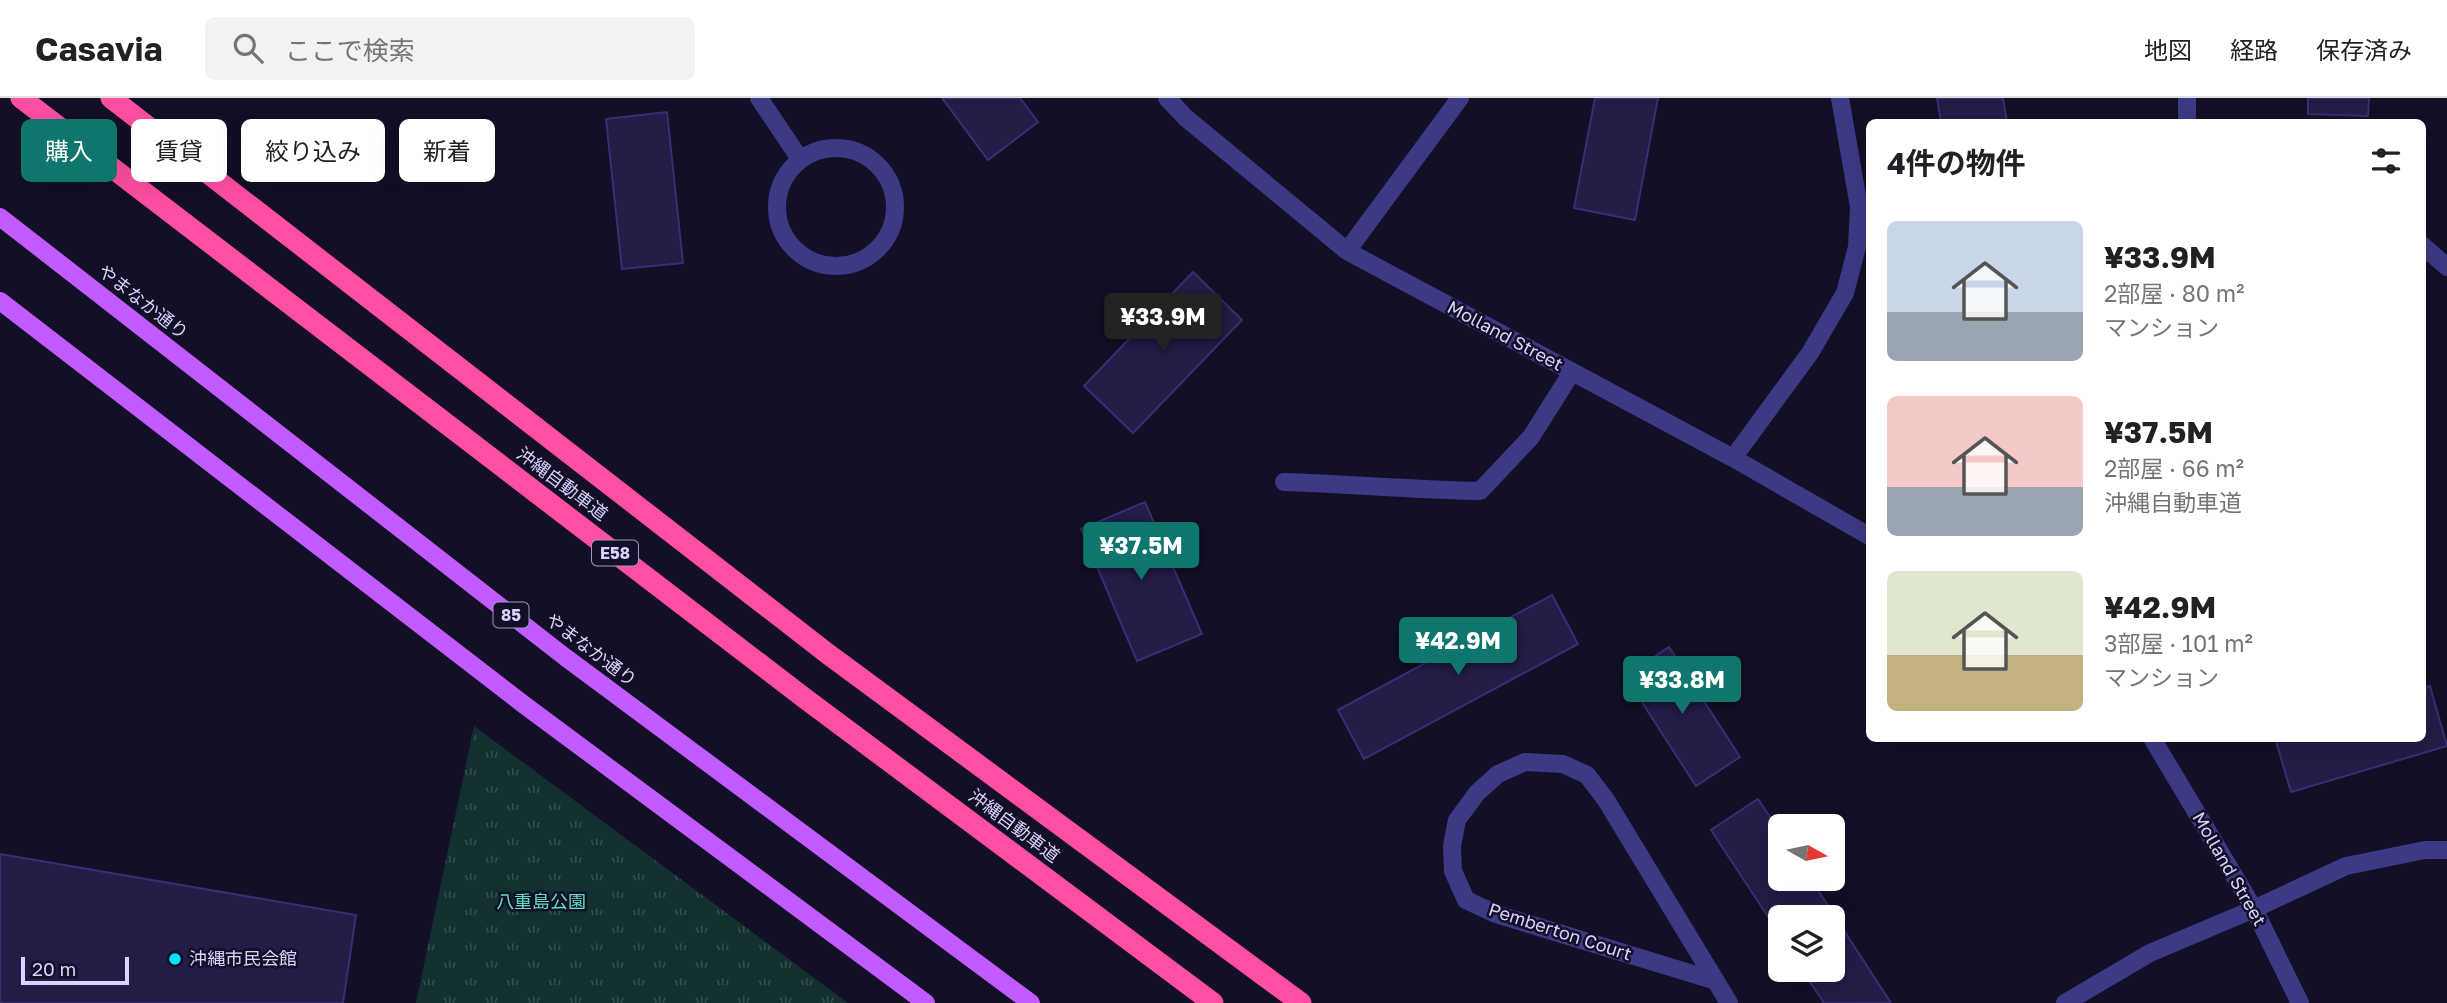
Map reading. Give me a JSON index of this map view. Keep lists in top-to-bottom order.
{
  "streets": {
    "highway": ["沖縄自動車道", "E58"],
    "main road": ["やまなか通り", "85"],
    "lane": ["Molland Street", "Pemberton Court"]
  },
  "parks": ["八重島公園"],
  "places": ["沖縄市民会館"],
  "scale_bar": "20 m",
  "north": "right",
  "page": {
    "header": "Casavia",
    "search": "ここで検索",
    "nav": ["地図", "経路", "保存済み"],
    "chip": [
      "購入",
      "賃貸",
      "絞り込み",
      "新着"
    ],
    "heading": "4件の物件",
    "list": [
      {
        "name": "¥33.9M",
        "note": "2部屋 · 80 m² · マンション"
      },
      {
        "name": "¥37.5M",
        "note": "2部屋 · 66 m² · 沖縄自動車道"
      },
      {
        "name": "¥42.9M",
        "note": "3部屋 · 101 m² · マンション"
      }
    ],
    "price": [
      "¥33.9M",
      "¥37.5M",
      "¥42.9M",
      "¥33.8M"
    ],
    "scale": "20 m"
  }
}
